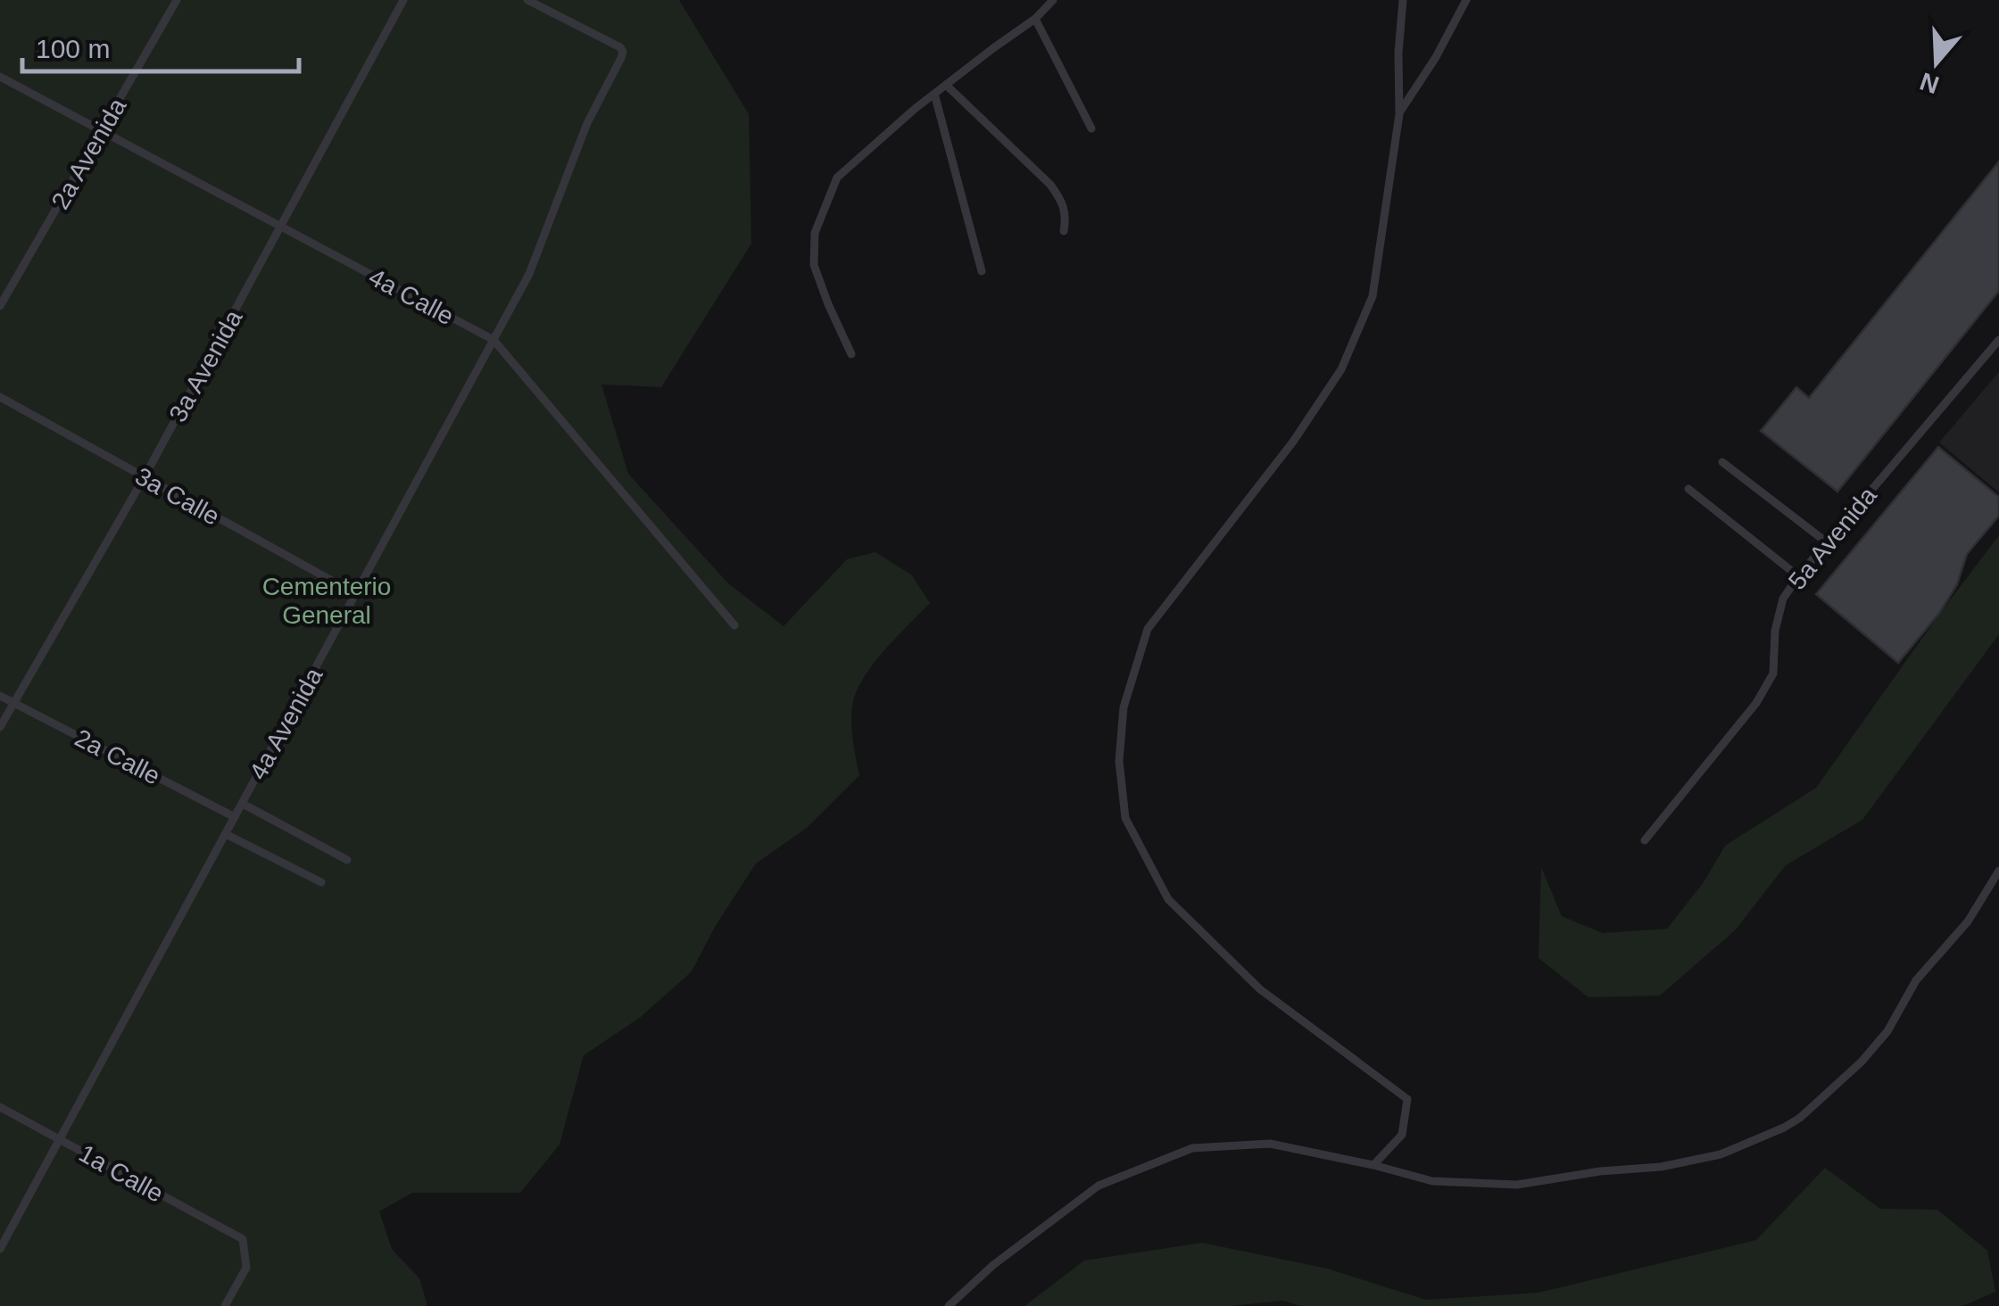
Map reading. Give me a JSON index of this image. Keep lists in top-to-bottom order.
{
  "streets": {
    "lane": [
      "2a Avenida",
      "4a Calle",
      "3a Avenida",
      "3a Calle",
      "5a Avenida",
      "4a Avenida",
      "2a Calle",
      "1a Calle"
    ]
  },
  "crossings": [
    ["2a Avenida", "4a Calle"],
    ["4a Calle", "3a Avenida"],
    ["4a Calle", "4a Avenida"],
    ["3a Avenida", "3a Calle"],
    ["3a Avenida", "2a Calle"],
    ["3a Calle", "4a Avenida"],
    ["4a Avenida", "2a Calle"],
    ["4a Avenida", "1a Calle"]
  ],
  "parks": ["Cementerio General"],
  "scale_bar": "100 m",
  "north": "bottom"
}
